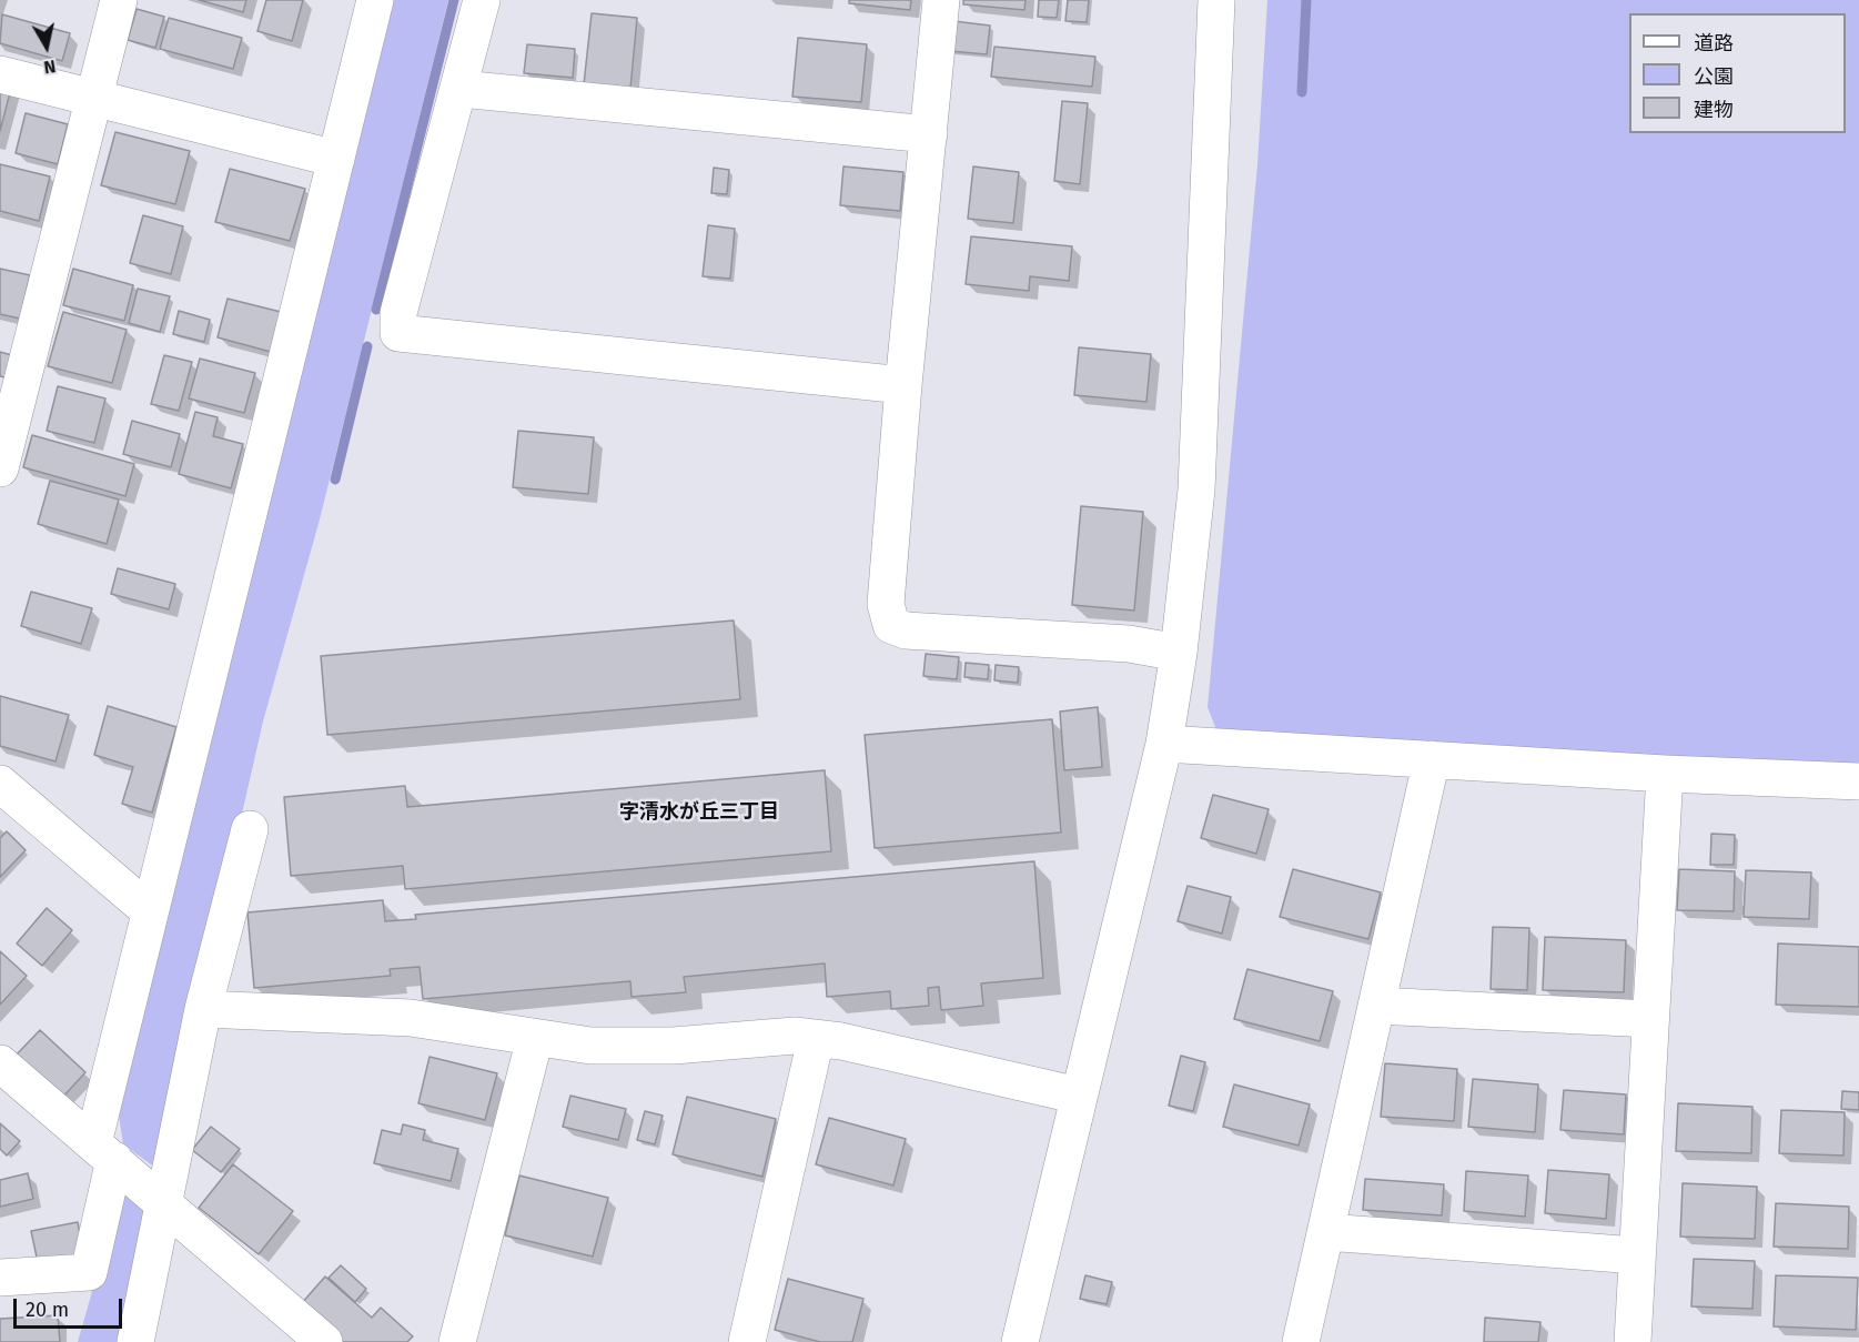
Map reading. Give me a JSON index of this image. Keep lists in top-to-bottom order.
{
  "districts": ["字清水が丘三丁目"],
  "legend": ["道路", "公園", "建物"],
  "scale_bar": "20 m",
  "north": "bottom"
}
